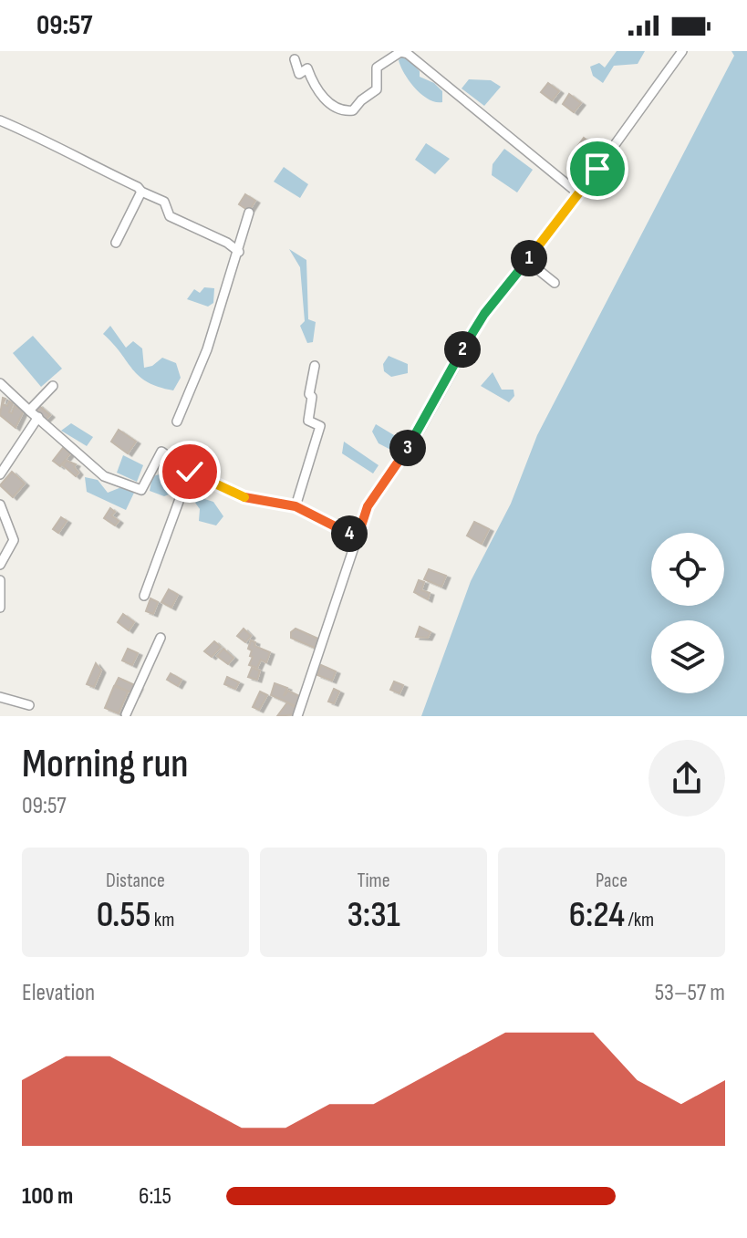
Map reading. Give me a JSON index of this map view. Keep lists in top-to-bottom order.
{
  "page": {
    "status": "09:57",
    "pins": [
      "1",
      "2",
      "3",
      "4"
    ],
    "heading": ["Morning run", "09:57"],
    "stats": [
      ["Distance", "0.55 km"],
      ["Time", "3:31"],
      ["Pace", "6:24 /km"]
    ],
    "chart": ["Elevation", "53–57 m"],
    "list": [
      {
        "name": "100 m",
        "note": "6:15"
      }
    ]
  }
}
